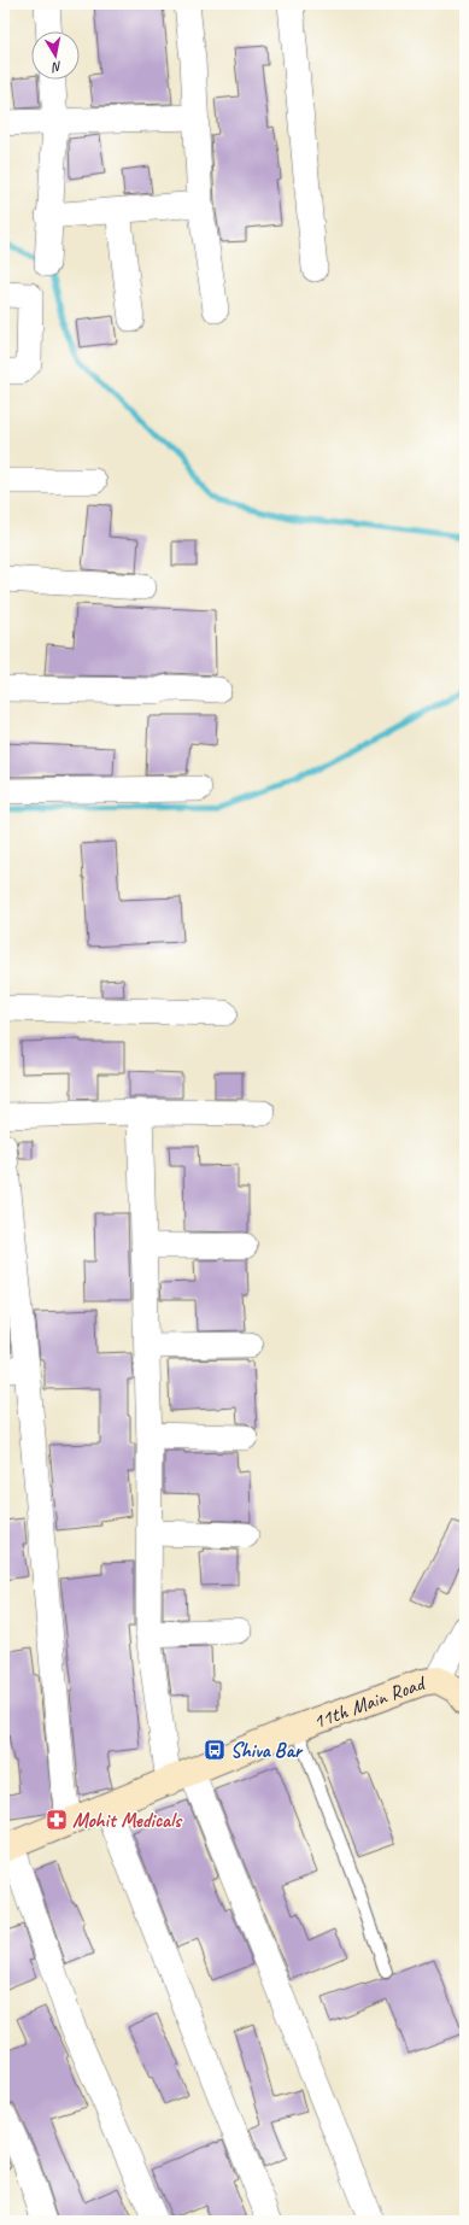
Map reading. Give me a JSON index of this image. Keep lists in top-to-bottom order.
{
  "streets": {
    "street": ["11th Main Road"]
  },
  "places": {
    "bus stop": ["Shiva Bar"],
    "pharmacy": ["Mohit Medicals"]
  },
  "north": "bottom"
}
